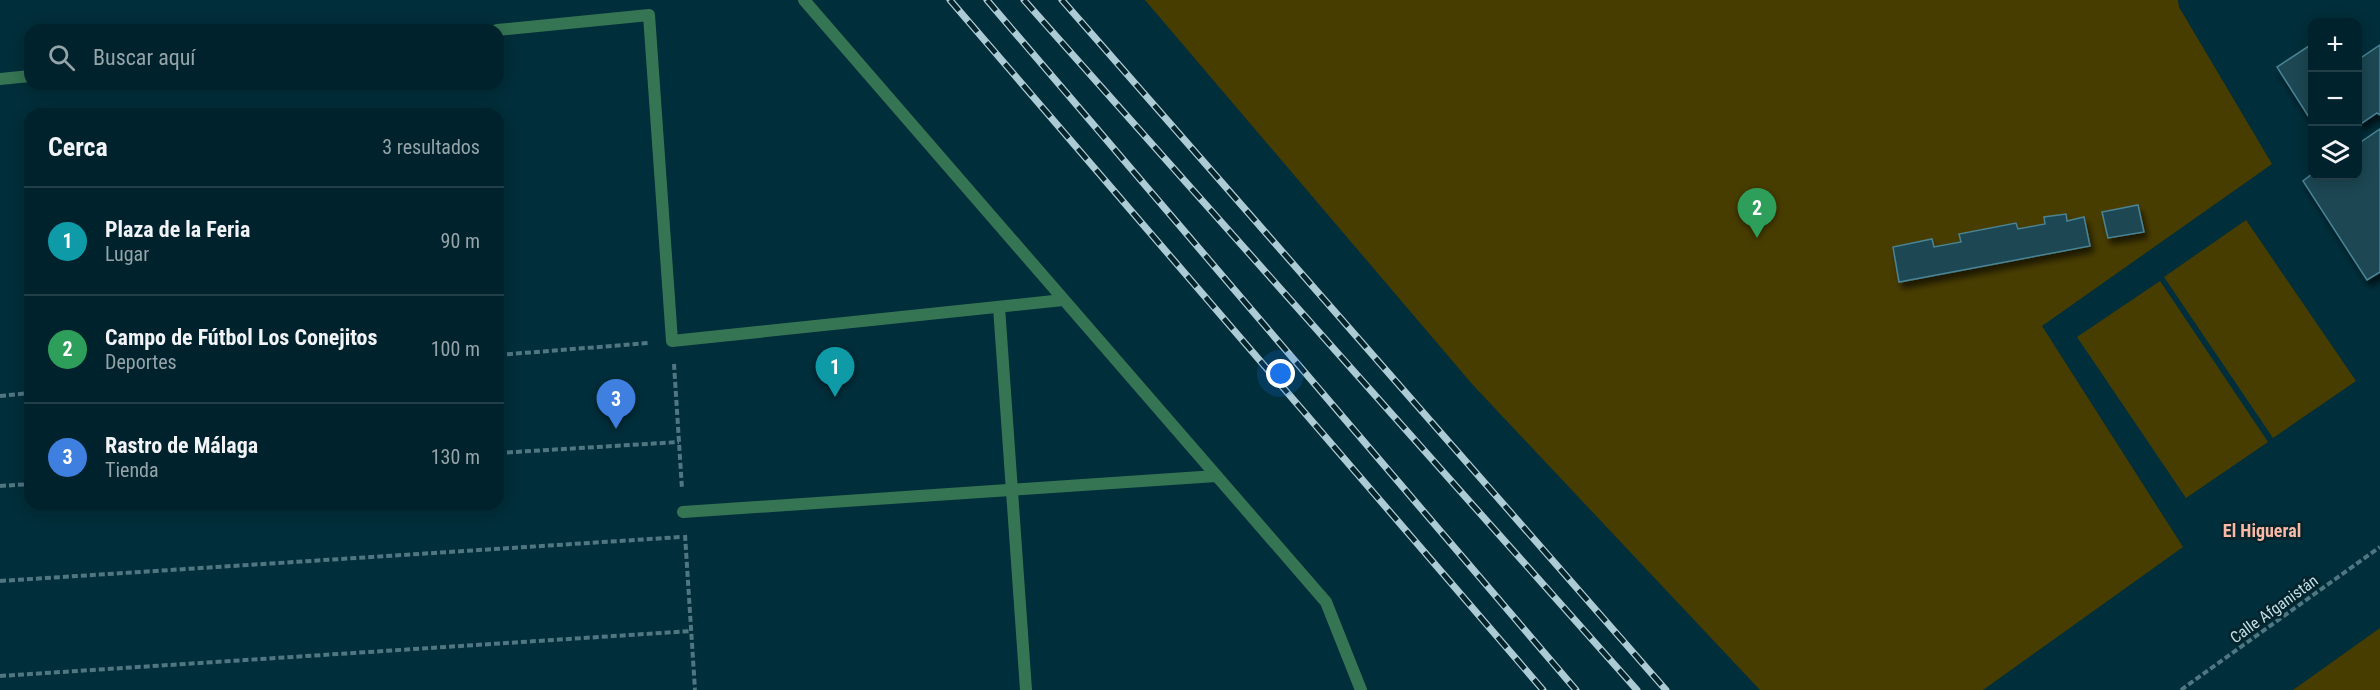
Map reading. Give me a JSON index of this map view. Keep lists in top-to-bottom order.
{
  "streets": {
    "path": ["Calle Afganistán"]
  },
  "districts": ["El Higueral"],
  "page": {
    "map_buttons": ["+", "−"],
    "search": "Buscar aquí",
    "heading": ["Cerca", "3 resultados"],
    "list": [
      {
        "mark": "1",
        "name": "Plaza de la Feria",
        "note": "Lugar",
        "value": "90 m"
      },
      {
        "mark": "2",
        "name": "Campo de Fútbol Los Conejitos",
        "note": "Deportes",
        "value": "100 m"
      },
      {
        "mark": "3",
        "name": "Rastro de Málaga",
        "note": "Tienda",
        "value": "130 m"
      }
    ],
    "pins": ["2", "1", "3"]
  }
}
